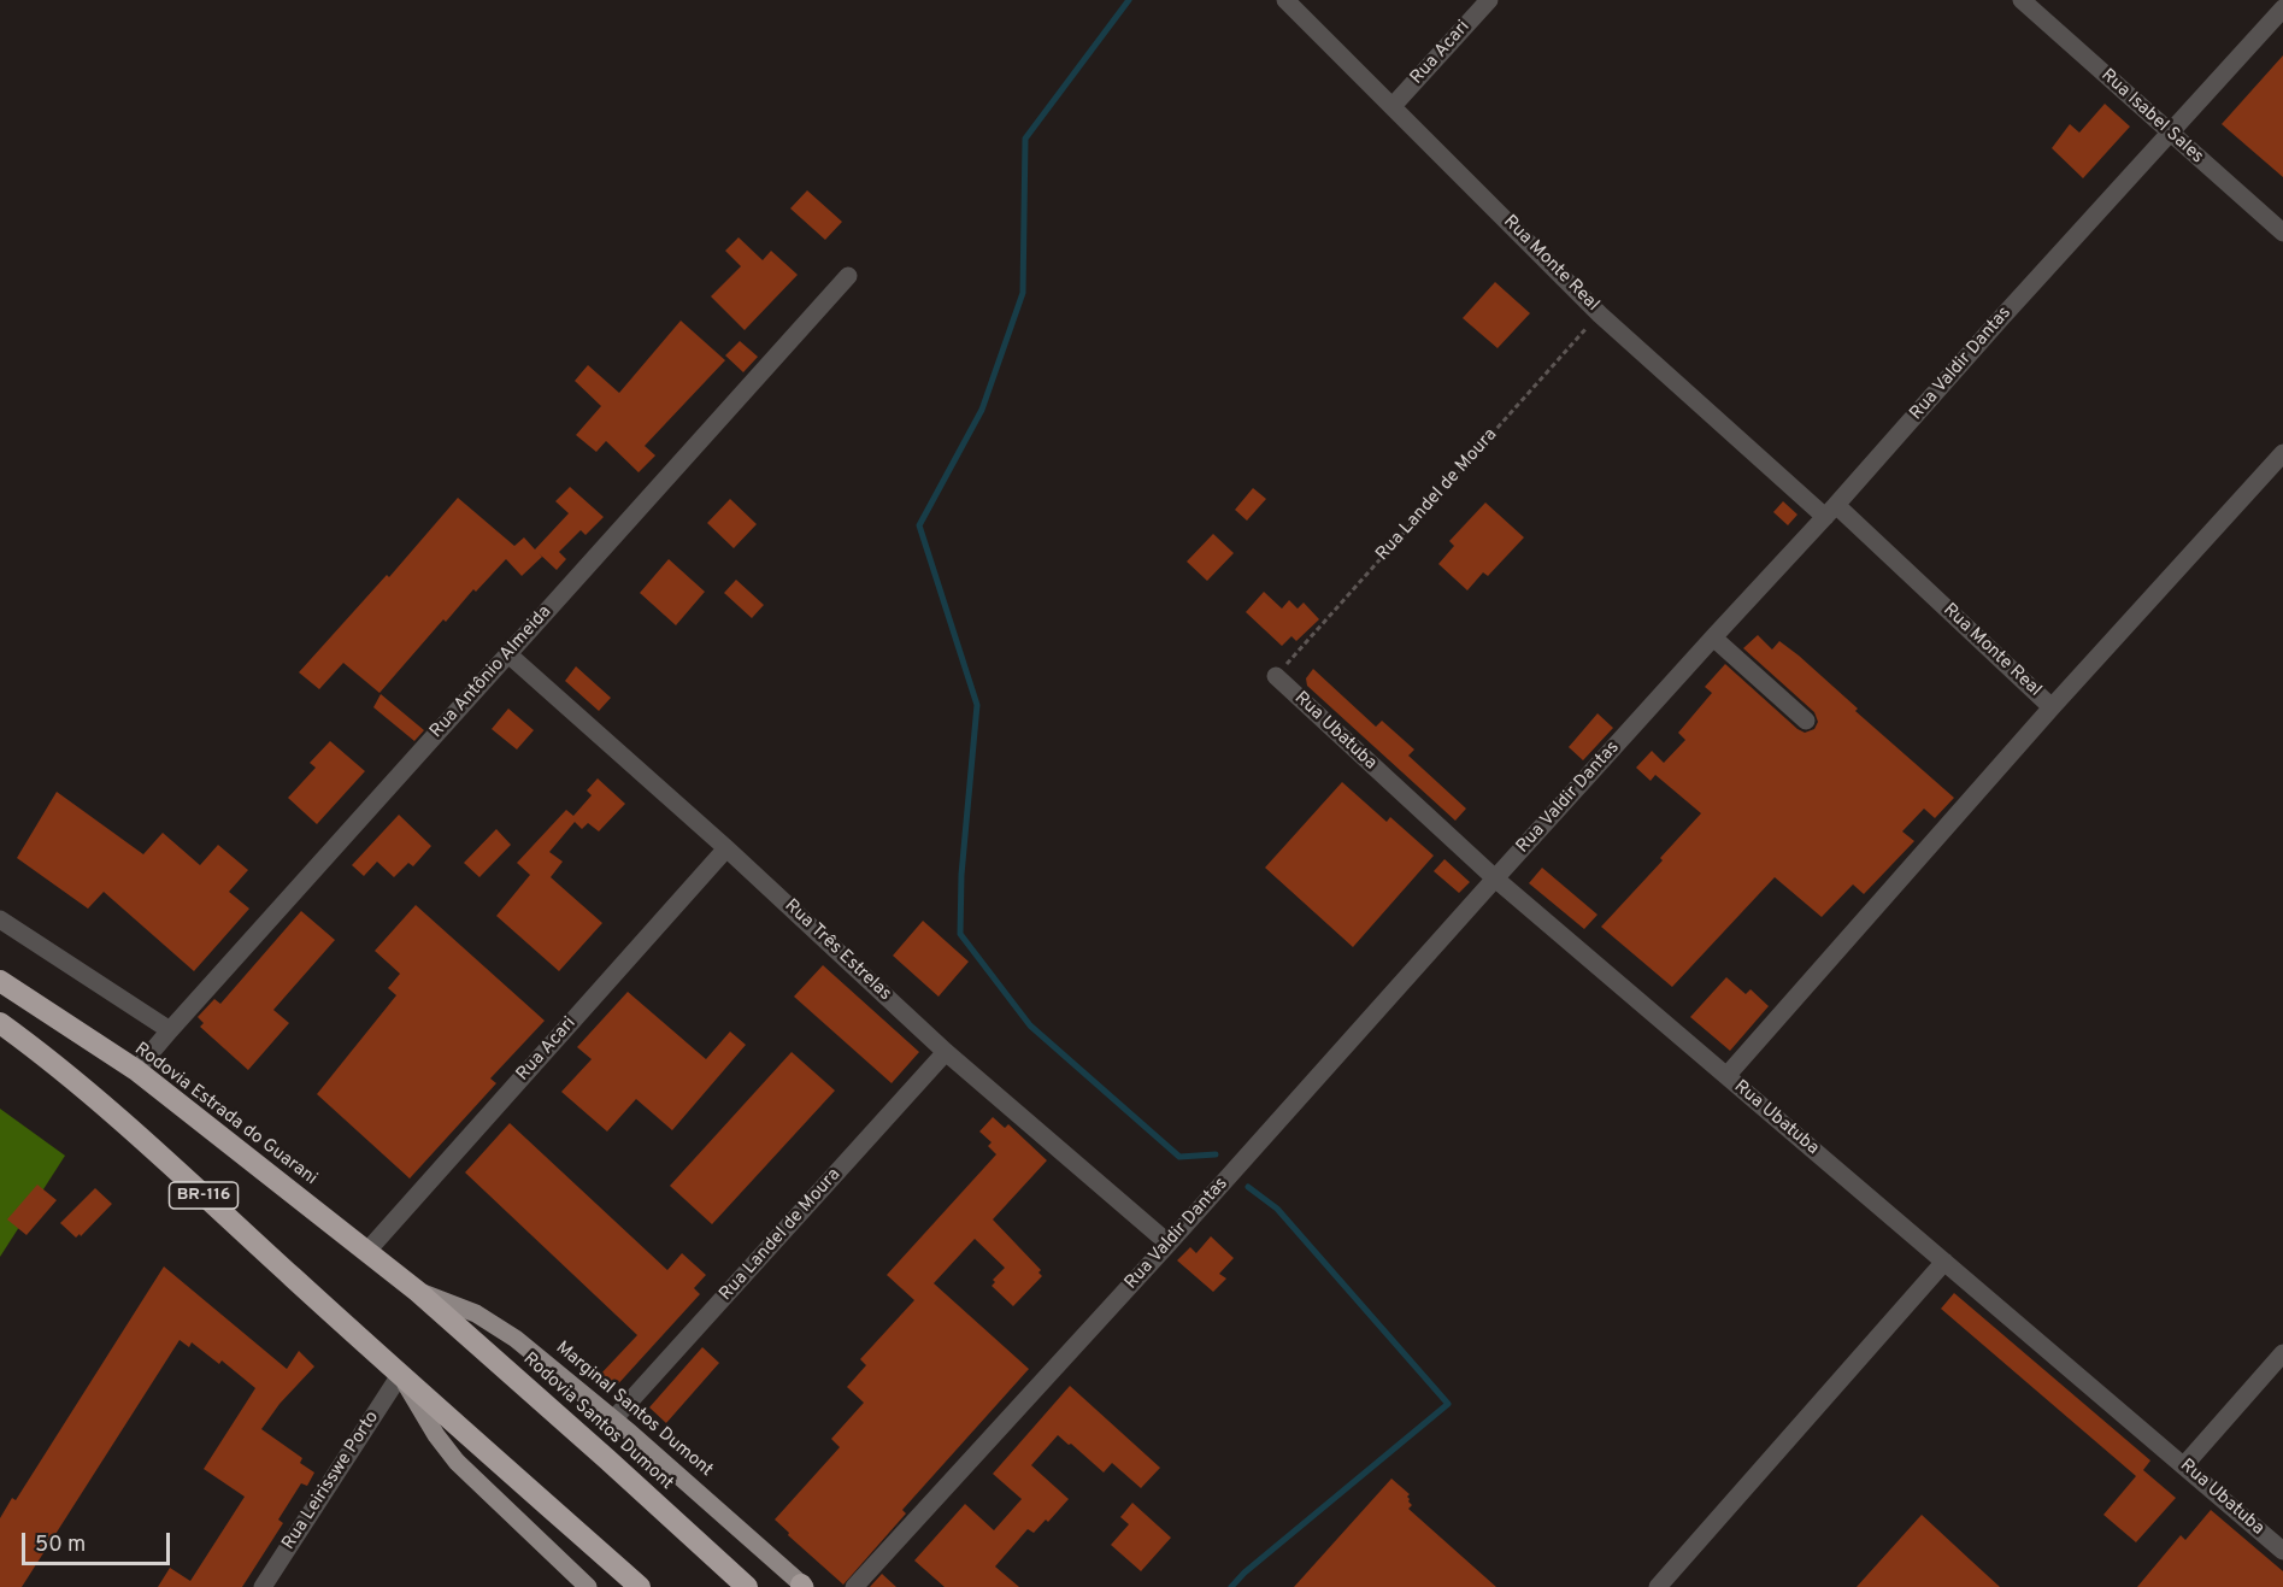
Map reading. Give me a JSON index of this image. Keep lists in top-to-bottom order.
{
  "streets": {
    "highway": ["Rodovia Estrada do Guarani", "BR-116", "Rodovia Santos Dumont"],
    "main road": ["Marginal Santos Dumont"],
    "street": [
      "Rua Acari",
      "Rua Isabel Sales",
      "Rua Monte Real",
      "Rua Valdir Dantas",
      "Rua Landel de Moura",
      "Rua Antônio Almeida",
      "Rua Ubatuba",
      "Rua Três Estrelas",
      "Rua Leirisswe Porto"
    ]
  },
  "crossings": [
    ["Rua Acari", "Rua Monte Real"],
    ["Rua Acari", "Rua Três Estrelas"],
    ["Rua Acari", "Rodovia Estrada do Guarani"],
    ["Rua Isabel Sales", "Rua Valdir Dantas"],
    ["Rua Monte Real", "Rua Valdir Dantas"],
    ["Rua Monte Real", "Rua Landel de Moura"],
    ["Rua Valdir Dantas", "Rua Ubatuba"],
    ["Rua Valdir Dantas", "Rua Três Estrelas"],
    ["Rua Landel de Moura", "Rua Ubatuba"],
    ["Rua Landel de Moura", "Rua Três Estrelas"],
    ["Rua Landel de Moura", "Marginal Santos Dumont"],
    ["Rua Antônio Almeida", "Rua Três Estrelas"],
    ["Rua Antônio Almeida", "Rodovia Estrada do Guarani"],
    ["Rodovia Estrada do Guarani", "Marginal Santos Dumont"],
    ["Rodovia Estrada do Guarani", "Rodovia Santos Dumont"],
    ["BR-116", "Rua Leirisswe Porto"],
    ["Marginal Santos Dumont", "Rodovia Santos Dumont"]
  ],
  "scale_bar": "50 m"
}
